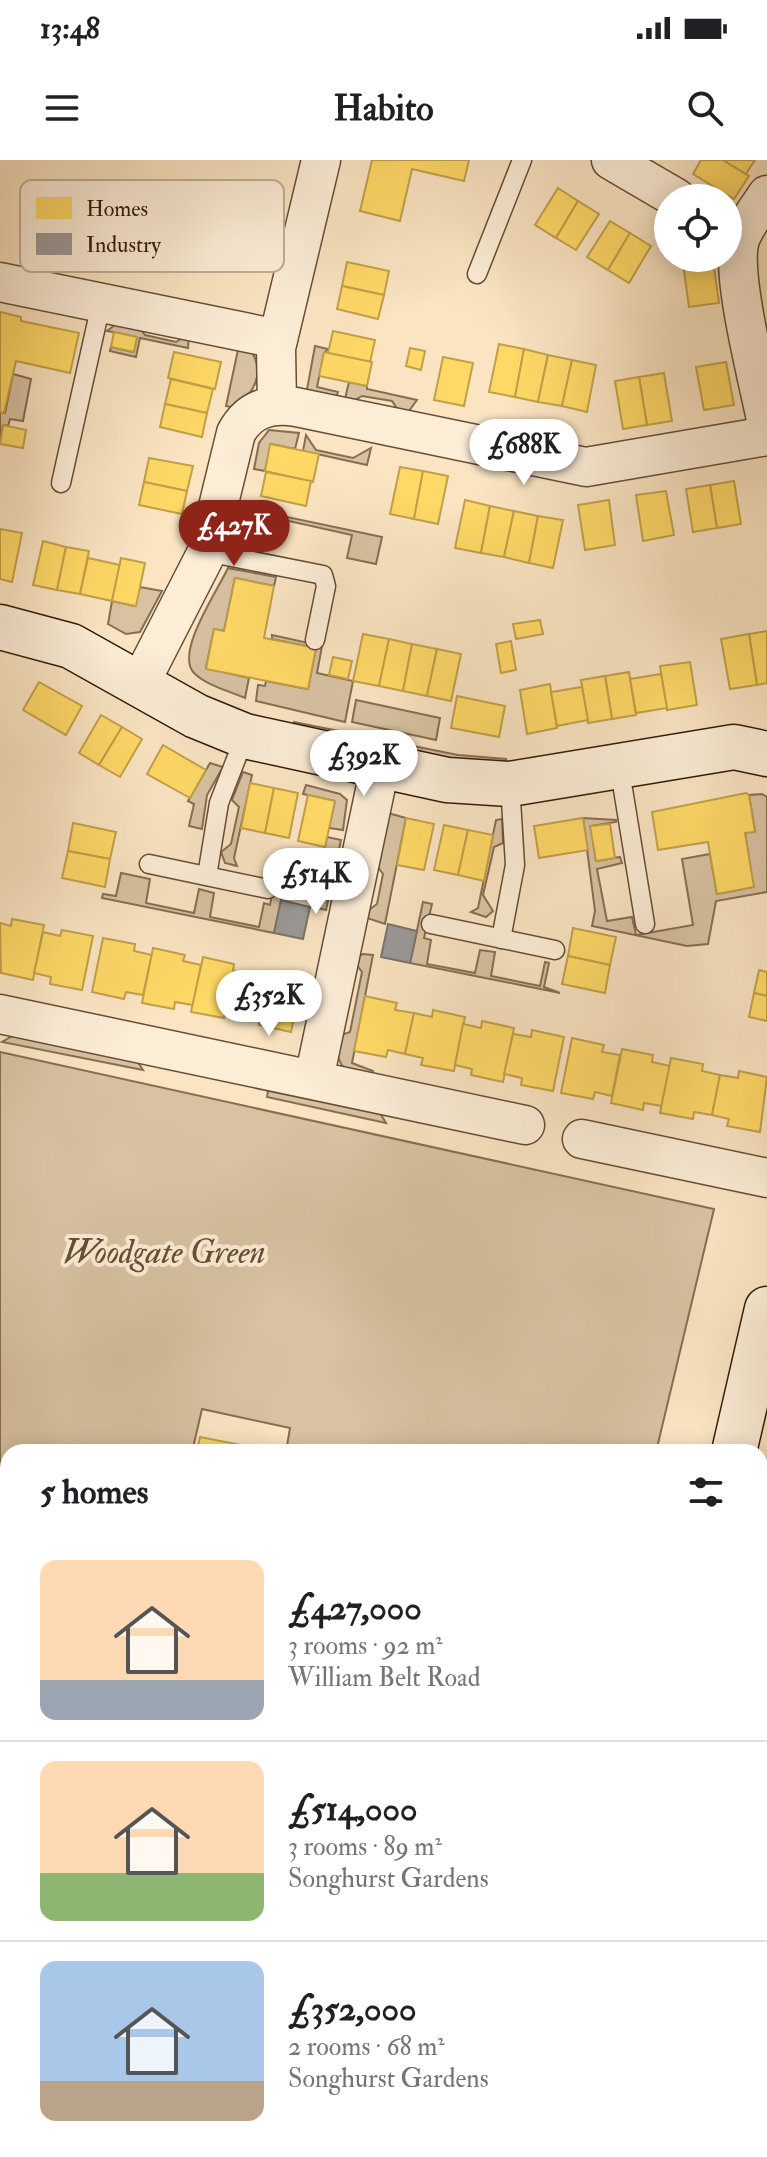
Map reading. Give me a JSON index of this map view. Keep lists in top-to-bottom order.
{
  "parks": ["Woodgate Green"],
  "legend": ["Homes", "Industry"],
  "page": {
    "status": "13:48",
    "header": "Habito",
    "price": [
      "£688K",
      "£427K",
      "£392K",
      "£514K",
      "£352K"
    ],
    "heading": "5 homes",
    "list": [
      {
        "name": "£427,000",
        "note": "3 rooms · 92 m² · William Belt Road"
      },
      {
        "name": "£514,000",
        "note": "3 rooms · 89 m² · Songhurst Gardens"
      },
      {
        "name": "£352,000",
        "note": "2 rooms · 68 m² · Songhurst Gardens"
      }
    ]
  }
}
